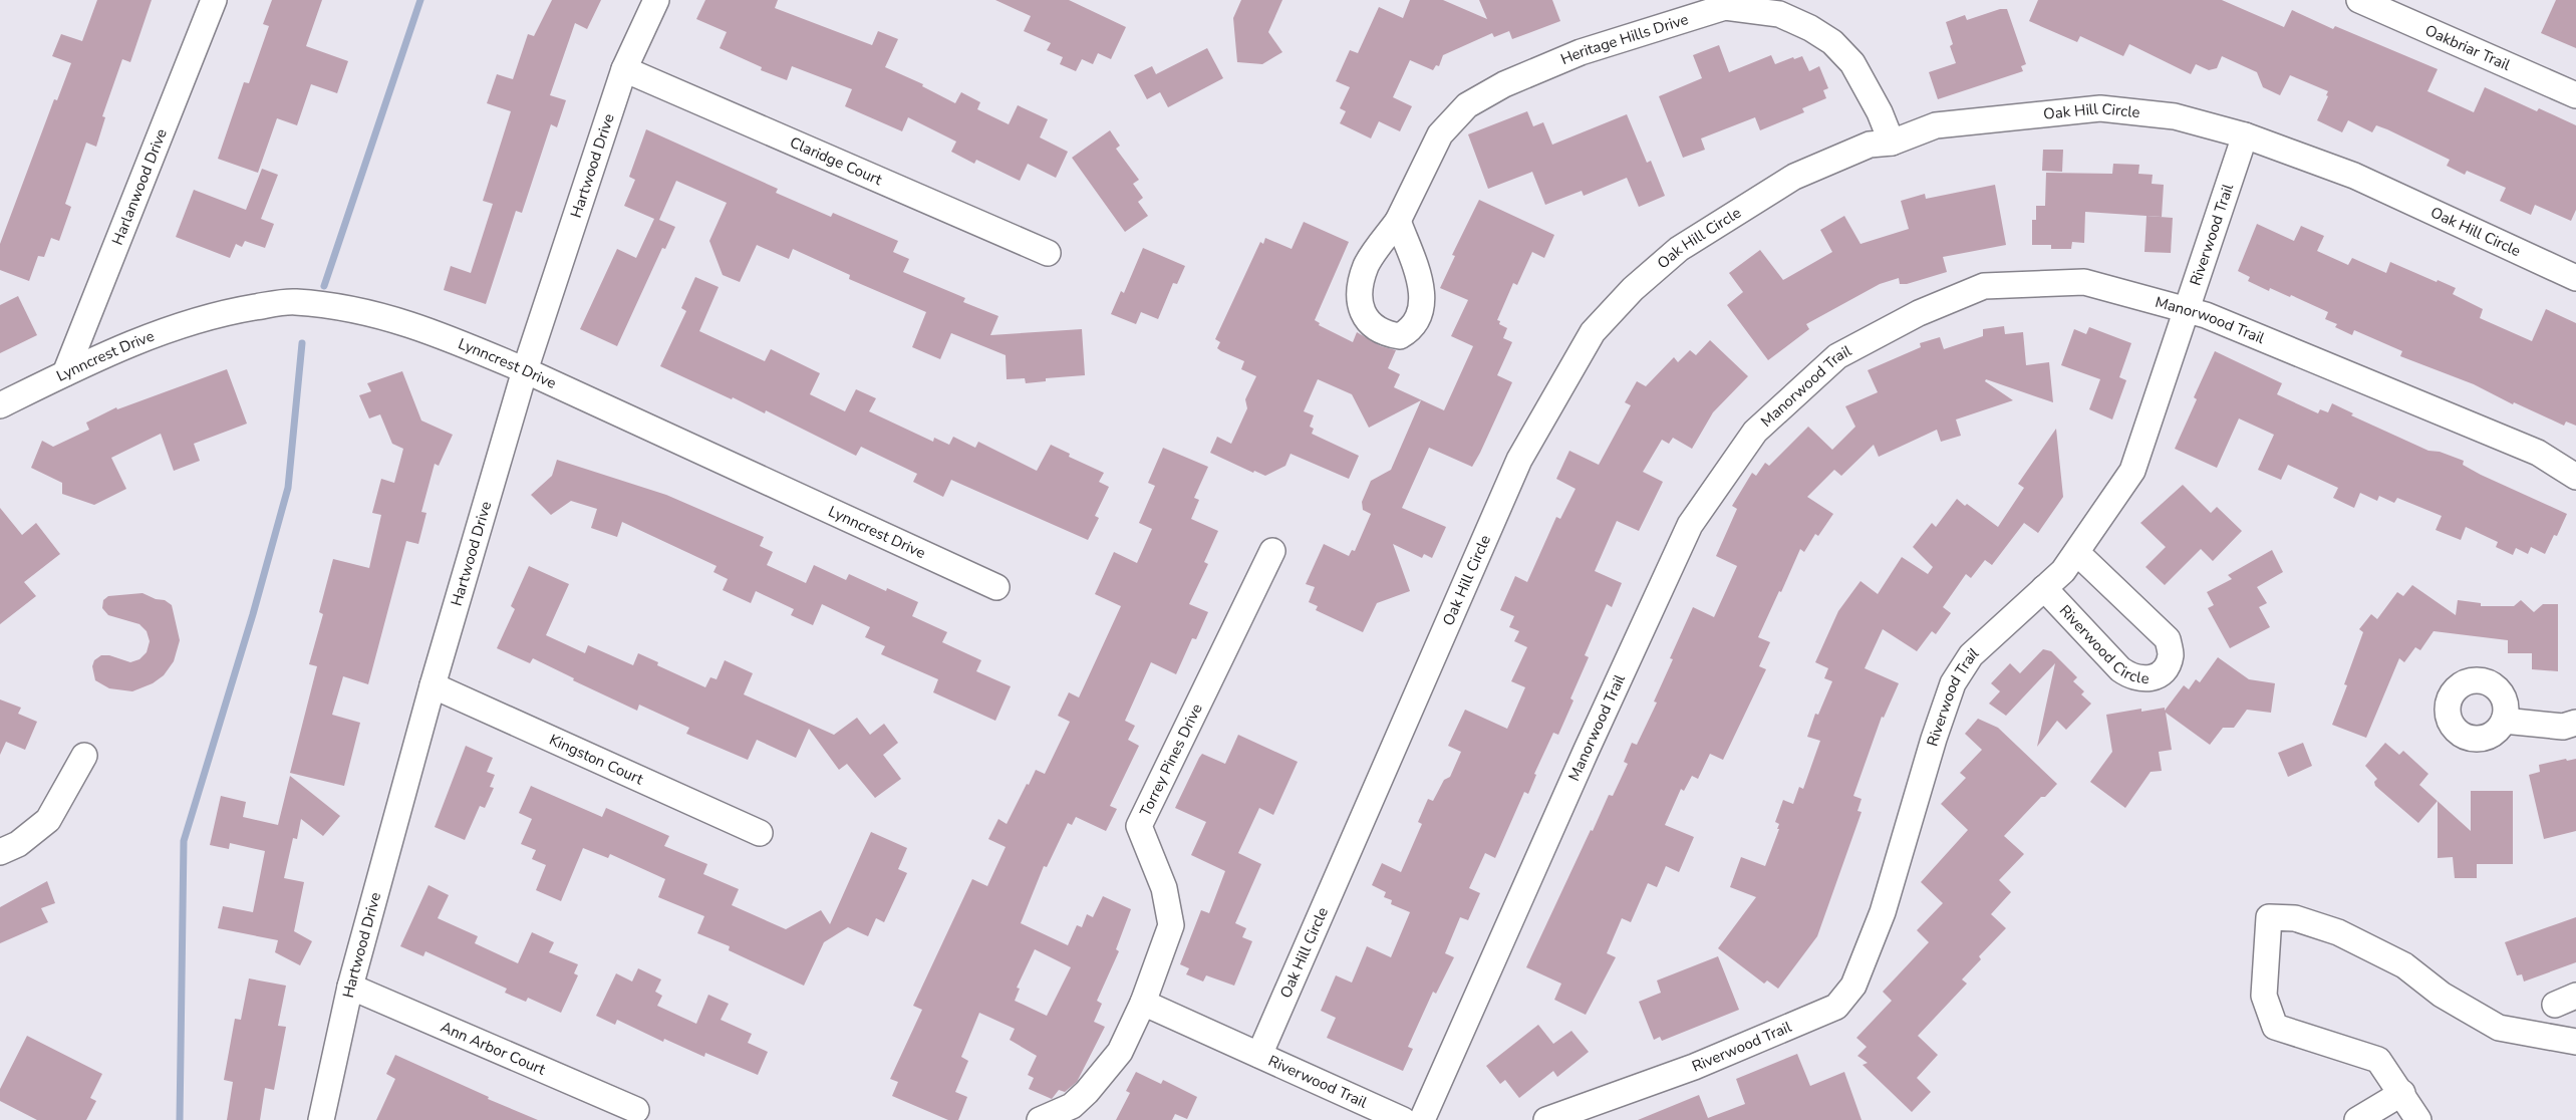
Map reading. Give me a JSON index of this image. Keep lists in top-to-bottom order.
{
  "streets": {
    "street": [
      "Heritage Hills Drive",
      "Oakbriar Trail",
      "Oak Hill Circle",
      "Claridge Court",
      "Hartwood Drive",
      "Harlanwood Drive",
      "Riverwood Trail",
      "Manorwood Trail",
      "Lynncrest Drive",
      "Riverwood Circle",
      "Kingston Court",
      "Torrey Pines Drive",
      "Ann Arbor Court"
    ]
  },
  "crossings": [
    ["Heritage Hills Drive", "Oak Hill Circle"],
    ["Oak Hill Circle", "Riverwood Trail"],
    ["Claridge Court", "Hartwood Drive"],
    ["Hartwood Drive", "Lynncrest Drive"],
    ["Hartwood Drive", "Kingston Court"],
    ["Hartwood Drive", "Ann Arbor Court"],
    ["Harlanwood Drive", "Lynncrest Drive"],
    ["Riverwood Trail", "Manorwood Trail"],
    ["Riverwood Trail", "Riverwood Circle"]
  ]
}
